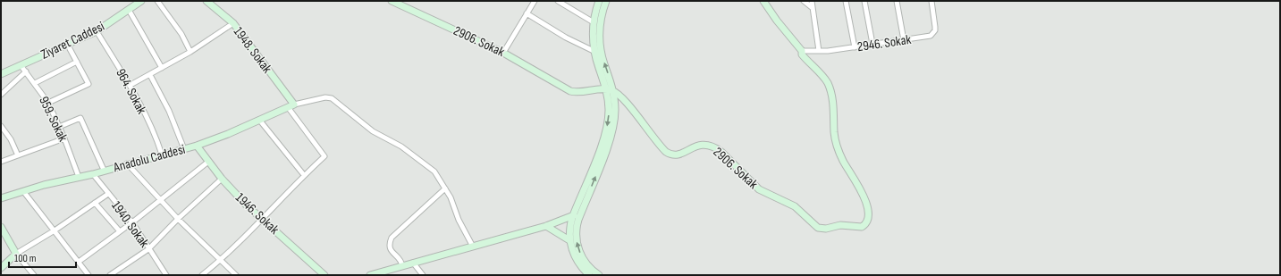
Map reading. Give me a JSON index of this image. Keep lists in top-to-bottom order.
{
  "streets": {
    "street": [
      "Ziyaret Caddesi",
      "2906. Sokak",
      "2946. Sokak",
      "1948. Sokak",
      "964. Sokak",
      "959. Sokak",
      "Anadolu Caddesi",
      "1946. Sokak",
      "1940. Sokak"
    ]
  },
  "crossings": [
    ["Ziyaret Caddesi", "964. Sokak"],
    ["Ziyaret Caddesi", "959. Sokak"],
    ["2906. Sokak", "2946. Sokak"],
    ["1948. Sokak", "Anadolu Caddesi"],
    ["964. Sokak", "Anadolu Caddesi"],
    ["959. Sokak", "Anadolu Caddesi"],
    ["Anadolu Caddesi", "1946. Sokak"],
    ["Anadolu Caddesi", "1940. Sokak"]
  ],
  "scale_bar": "100 m"
}
